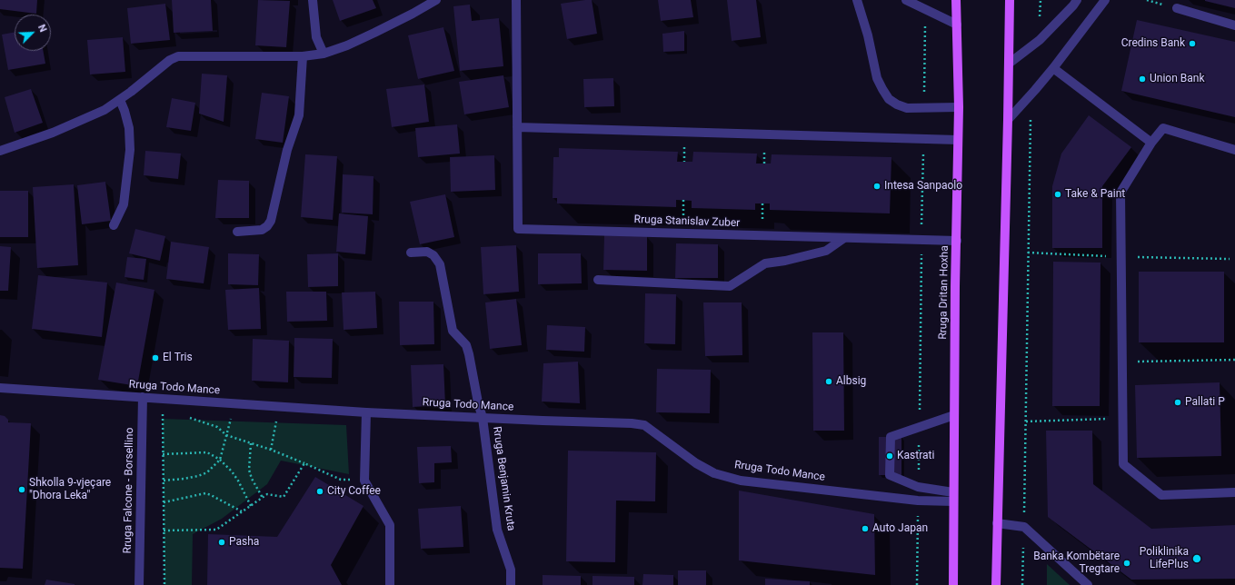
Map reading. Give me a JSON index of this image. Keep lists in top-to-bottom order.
{
  "streets": {
    "main road": ["Rruga Dritan Hoxha"],
    "street": [
      "Rruga Stanislav Zuber",
      "Rruga Todo Mance",
      "Rruga Benjamin Kruta",
      "Rruga Falcone - Borsellino"
    ]
  },
  "crossings": [
    ["Rruga Stanislav Zuber", "Rruga Dritan Hoxha"],
    ["Rruga Dritan Hoxha", "Rruga Todo Mance"],
    ["Rruga Todo Mance", "Rruga Benjamin Kruta"],
    ["Rruga Todo Mance", "Rruga Falcone - Borsellino"]
  ],
  "places": [
    "Credins Bank",
    "Union Bank",
    "Intesa Sanpaolo",
    "Take & Paint",
    "El Tris",
    "Albsig",
    "Pallati P",
    "Kastrati",
    "Shkolla 9-vjeçare \"Dhora Leka\"",
    "City Coffee",
    "Auto Japan",
    "Pasha",
    "Poliklinika LifePlus",
    "Banka Kombëtare Tregtare"
  ],
  "north": "top right"
}
